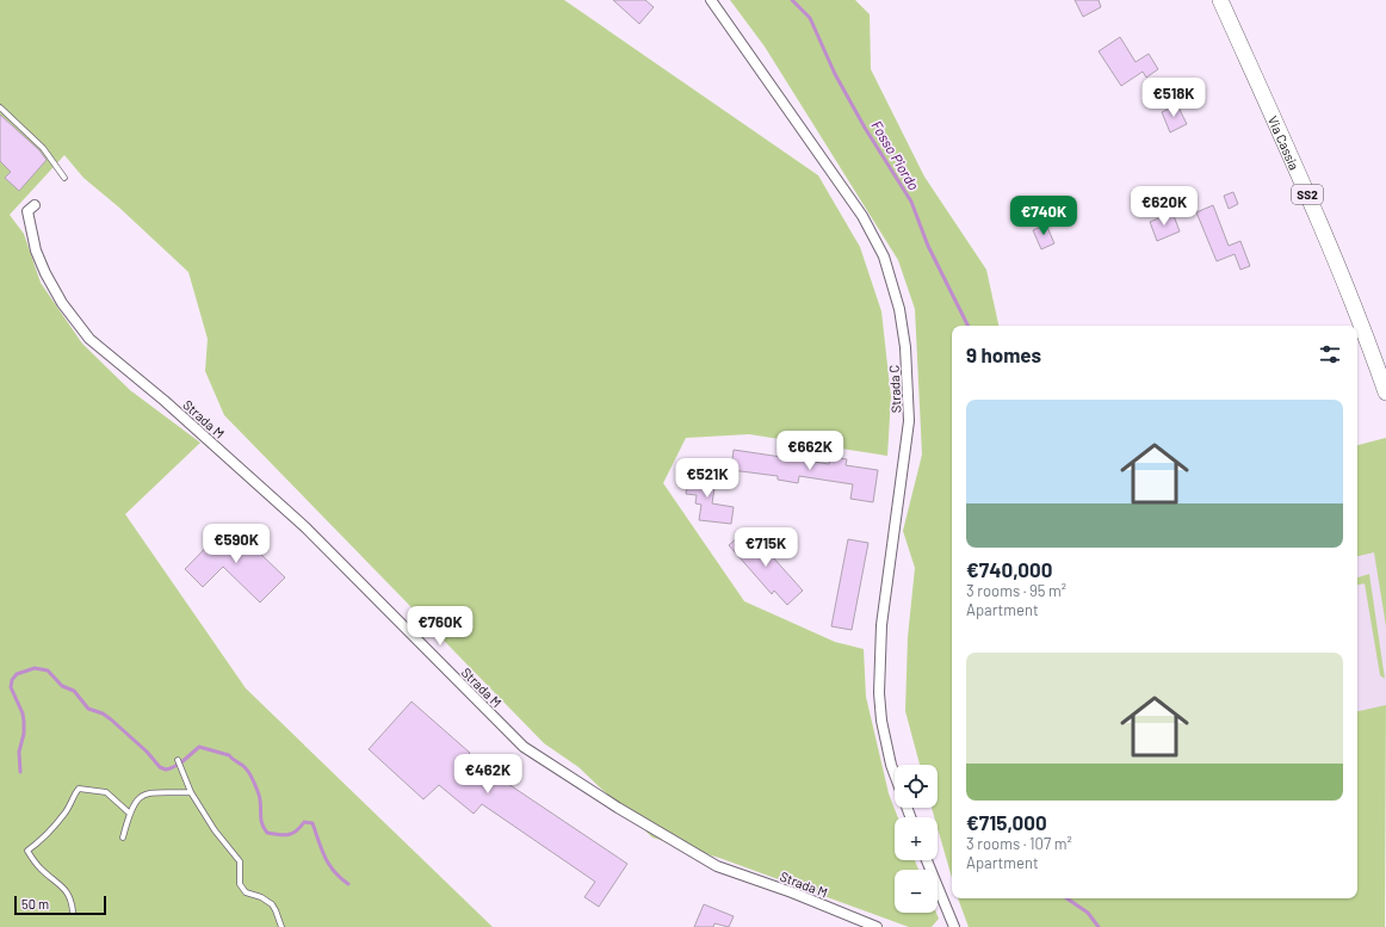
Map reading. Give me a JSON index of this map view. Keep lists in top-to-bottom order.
{
  "streets": {
    "main road": ["Via Cassia", "SS2"],
    "street": ["Strada C", "Strada M"]
  },
  "water": ["Fosso Piordo"],
  "scale_bar": "50 m",
  "page": {
    "price": [
      "€518K",
      "€620K",
      "€740K",
      "€662K",
      "€521K",
      "€590K",
      "€715K",
      "€760K",
      "€462K"
    ],
    "heading": "9 homes",
    "list": [
      {
        "name": "€740,000",
        "note": "3 rooms · 95 m² · Apartment"
      },
      {
        "name": "€715,000",
        "note": "3 rooms · 107 m² · Apartment"
      }
    ],
    "map_buttons": ["+", "−"],
    "scale": "50 m"
  }
}
